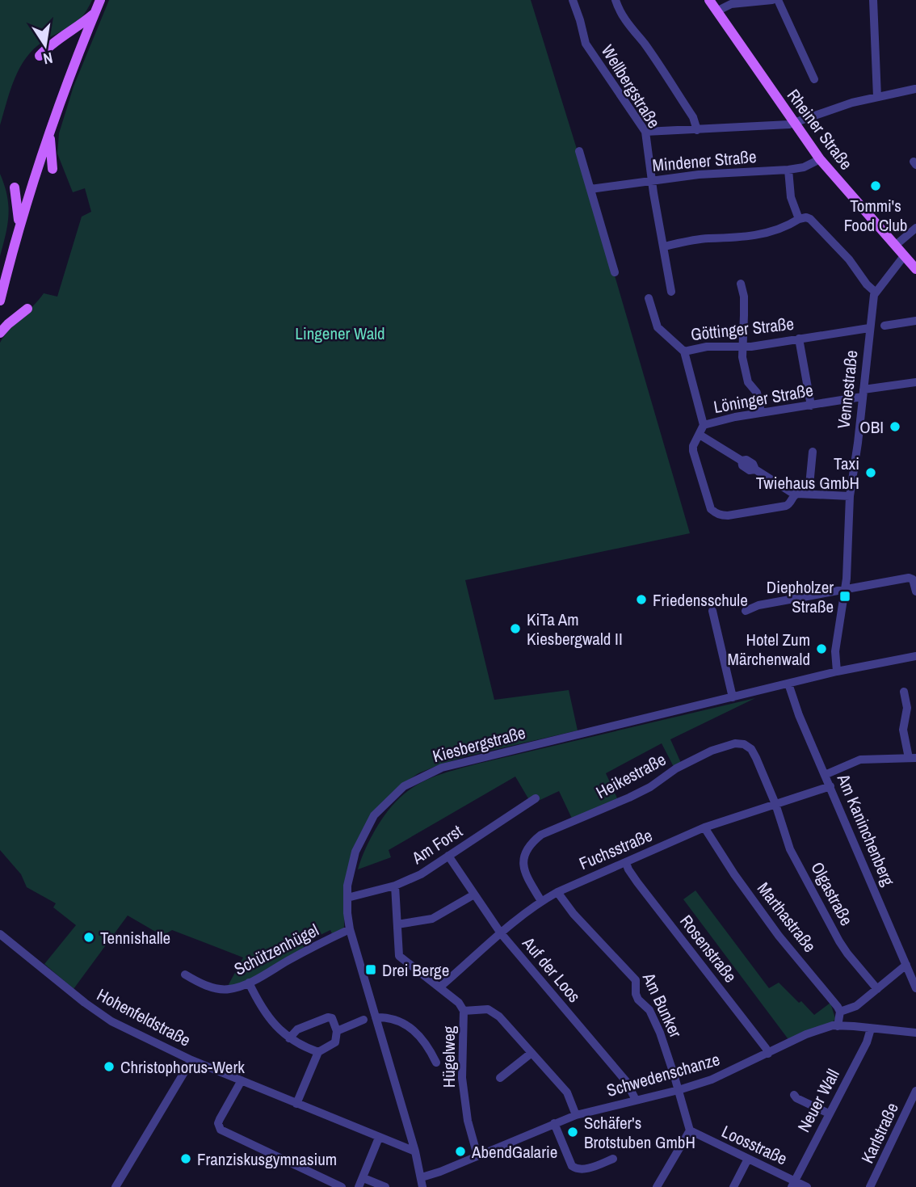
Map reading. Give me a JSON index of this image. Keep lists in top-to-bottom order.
{
  "streets": {
    "main road": ["Rheiner Straße"],
    "street": [
      "Wellbergstraße",
      "Mindener Straße",
      "Göttinger Straße",
      "Vennestraße",
      "Löninger Straße",
      "Kiesbergstraße",
      "Heikestraße",
      "Am Kaninchenberg",
      "Am Forst",
      "Fuchsstraße",
      "Olgastraße",
      "Marthastraße",
      "Rosenstraße",
      "Schützenhügel",
      "Auf der Loos",
      "Am Bunker",
      "Hohenfeldstraße",
      "Hügelweg",
      "Schwedenschanze",
      "Neuer Wall",
      "Karlstraße",
      "Loosstraße"
    ]
  },
  "crossings": [
    ["Wellbergstraße", "Mindener Straße"],
    ["Rheiner Straße", "Mindener Straße"],
    ["Göttinger Straße", "Vennestraße"],
    ["Vennestraße", "Löninger Straße"],
    ["Vennestraße", "Kiesbergstraße"],
    ["Kiesbergstraße", "Am Kaninchenberg"],
    ["Kiesbergstraße", "Am Forst"],
    ["Kiesbergstraße", "Schützenhügel"],
    ["Kiesbergstraße", "Hohenfeldstraße"],
    ["Kiesbergstraße", "Schwedenschanze"],
    ["Heikestraße", "Fuchsstraße"],
    ["Heikestraße", "Olgastraße"],
    ["Am Kaninchenberg", "Fuchsstraße"],
    ["Am Forst", "Auf der Loos"],
    ["Am Forst", "Hügelweg"],
    ["Fuchsstraße", "Olgastraße"],
    ["Fuchsstraße", "Marthastraße"],
    ["Fuchsstraße", "Rosenstraße"],
    ["Fuchsstraße", "Auf der Loos"],
    ["Fuchsstraße", "Am Bunker"],
    ["Fuchsstraße", "Hügelweg"],
    ["Rosenstraße", "Schwedenschanze"],
    ["Auf der Loos", "Schwedenschanze"],
    ["Am Bunker", "Schwedenschanze"],
    ["Am Bunker", "Loosstraße"],
    ["Hügelweg", "Schwedenschanze"],
    ["Schwedenschanze", "Neuer Wall"],
    ["Neuer Wall", "Loosstraße"]
  ],
  "parks": ["Lingener Wald"],
  "places": {
    "other": [
      "Tommi's Food Club",
      "OBI",
      "Taxi Twiehaus GmbH",
      "Friedensschule",
      "KiTa Am Kiesbergwald II",
      "Hotel Zum Märchenwald",
      "Tennishalle",
      "Christophorus-Werk",
      "Schäfer's Brotstuben GmbH",
      "AbendGalarie",
      "Franziskusgymnasium"
    ],
    "transit": ["Diepholzer Straße", "Drei Berge"]
  },
  "north": "bottom"
}
